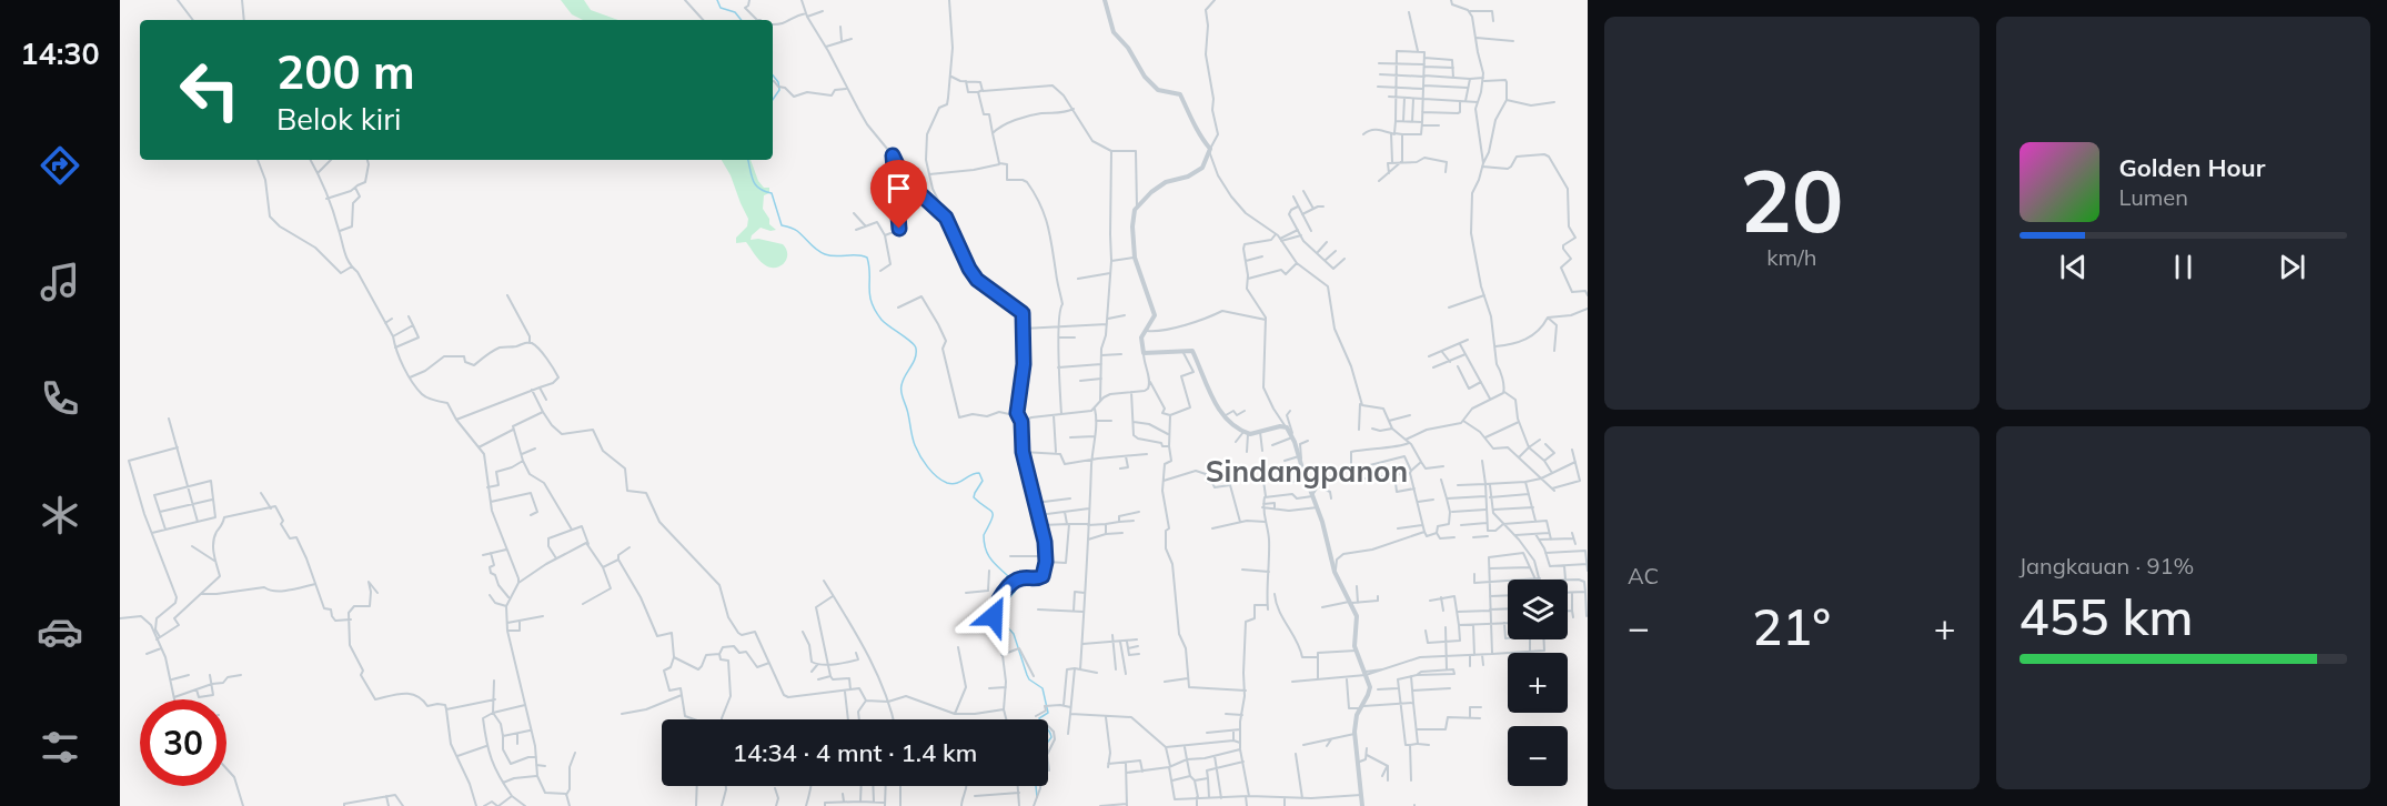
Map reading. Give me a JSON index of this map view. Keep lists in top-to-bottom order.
{
  "districts": ["Sindangpanon"],
  "page": {
    "tabs": "14:30",
    "tile": [
      ["20", "km/h"],
      "AC",
      ["Jangkauan · 91%", "455 km"]
    ],
    "turn": ["200 m", "Belok kiri"],
    "song": ["Golden Hour", "Lumen"],
    "map_buttons": ["+", "−"],
    "heat": ["−", "21°", "+"],
    "limit": "30",
    "trip": "14:34 · 4 mnt · 1.4 km"
  }
}
